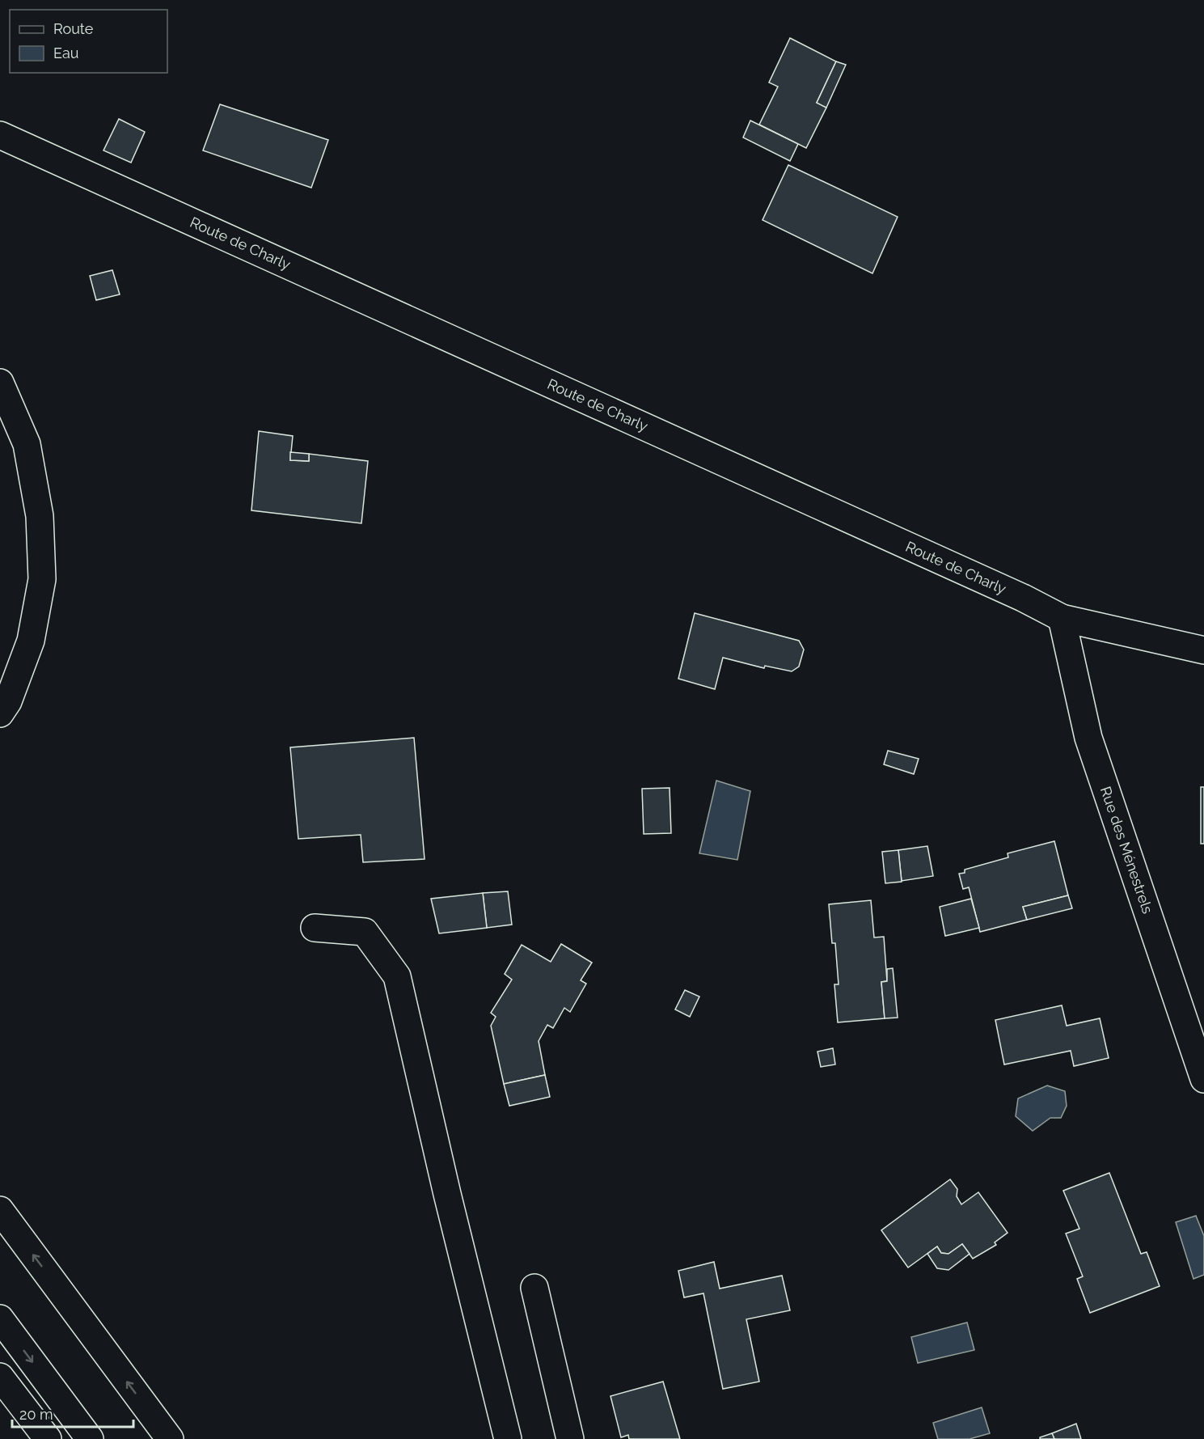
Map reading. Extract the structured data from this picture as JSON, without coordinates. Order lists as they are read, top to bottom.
{
  "streets": {
    "main road": ["Route de Charly", "Rue des Ménestrels"]
  },
  "crossings": [
    ["Route de Charly", "Rue des Ménestrels"]
  ],
  "legend": ["Route", "Eau"],
  "scale_bar": "20 m"
}
